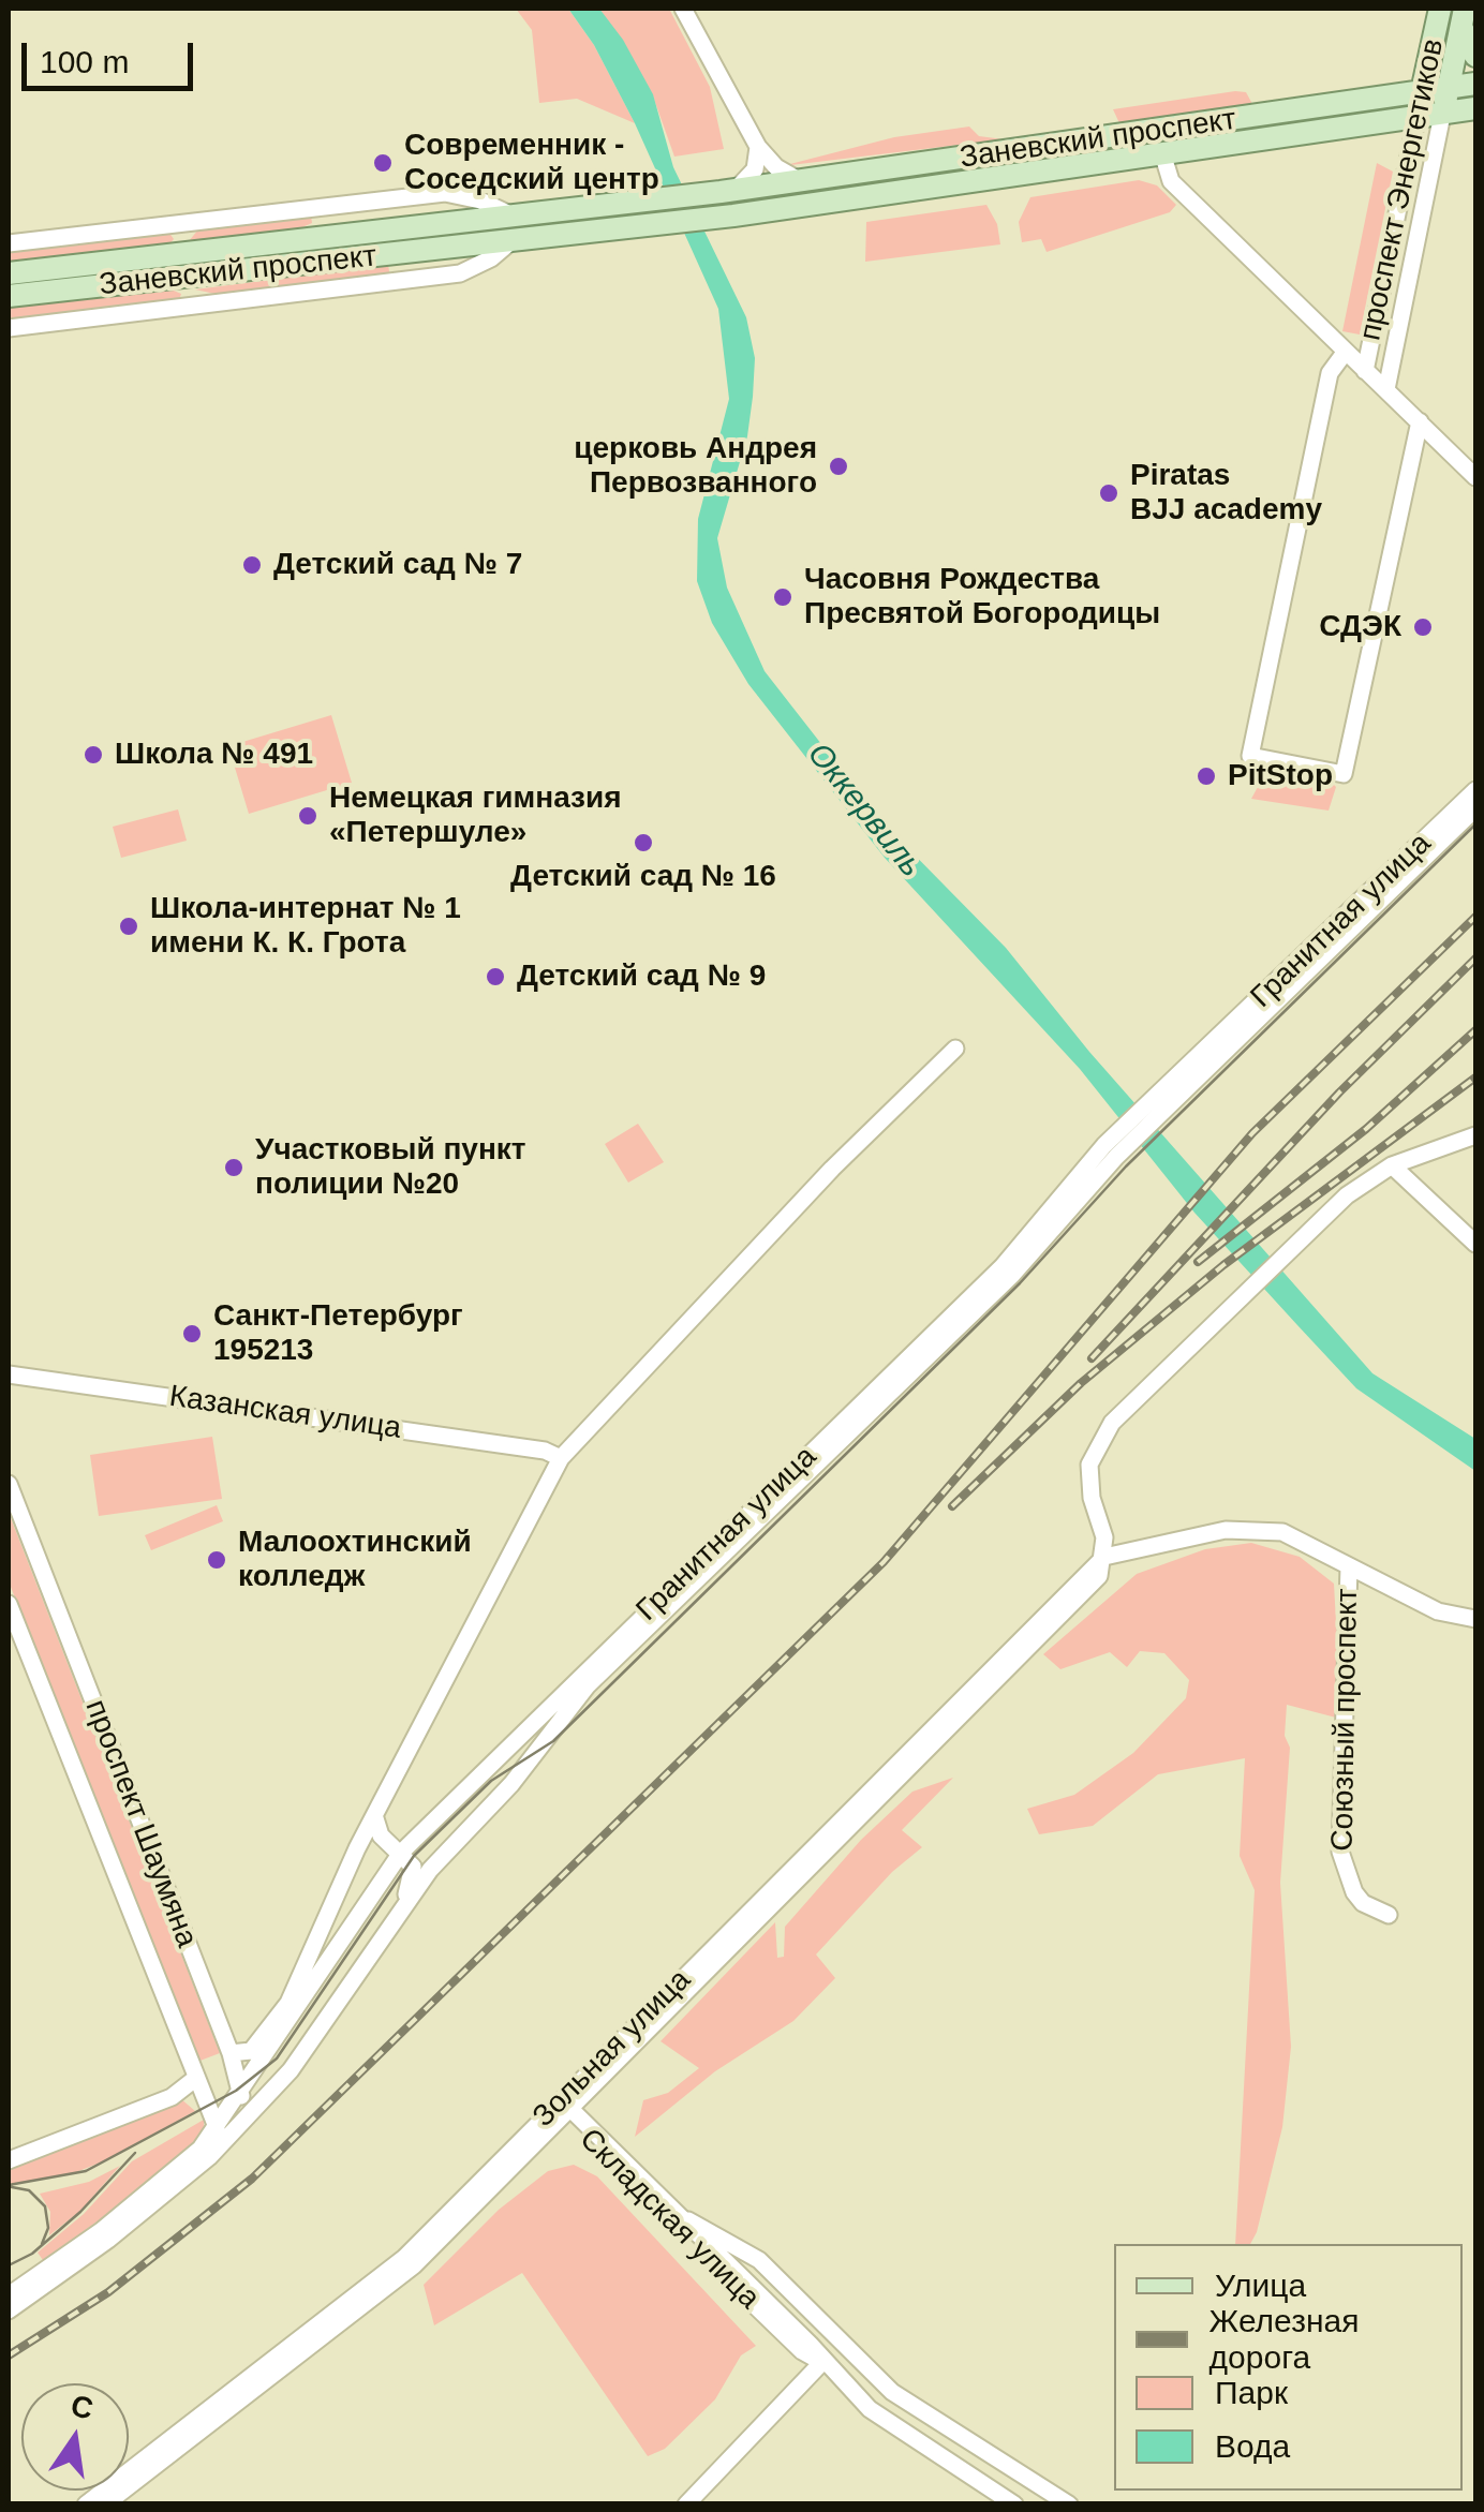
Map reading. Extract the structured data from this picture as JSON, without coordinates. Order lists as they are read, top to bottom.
{
  "streets": {
    "main road": ["Заневский проспект", "проспект Энергетиков"],
    "street": [
      "Гранитная улица",
      "Казанская улица",
      "Союзный проспект",
      "проспект Шаумяна",
      "Зольная улица",
      "Складская улица"
    ]
  },
  "crossings": [
    ["Заневский проспект", "проспект Энергетиков"],
    ["Гранитная улица", "Казанская улица"],
    ["Гранитная улица", "проспект Шаумяна"],
    ["Зольная улица", "Складская улица"]
  ],
  "water": ["Оккервиль"],
  "places": [
    "Современник - Соседский центр",
    "церковь Андрея Первозванного",
    "Piratas BJJ academy",
    "Детский сад № 7",
    "Часовня Рождества Пресвятой Богородицы",
    "СДЭК",
    "Школа № 491",
    "PitStop",
    "Немецкая гимназия «Петершуле»",
    "Детский сад № 16",
    "Школа-интернат № 1 имени К. К. Грота",
    "Детский сад № 9",
    "Участковый пункт полиции №20",
    "Санкт-Петербург 195213",
    "Малоохтинский колледж"
  ],
  "legend": [
    "Улица",
    "Железная дорога",
    "Парк",
    "Вода"
  ],
  "scale_bar": "100 m",
  "north": "top"
}
